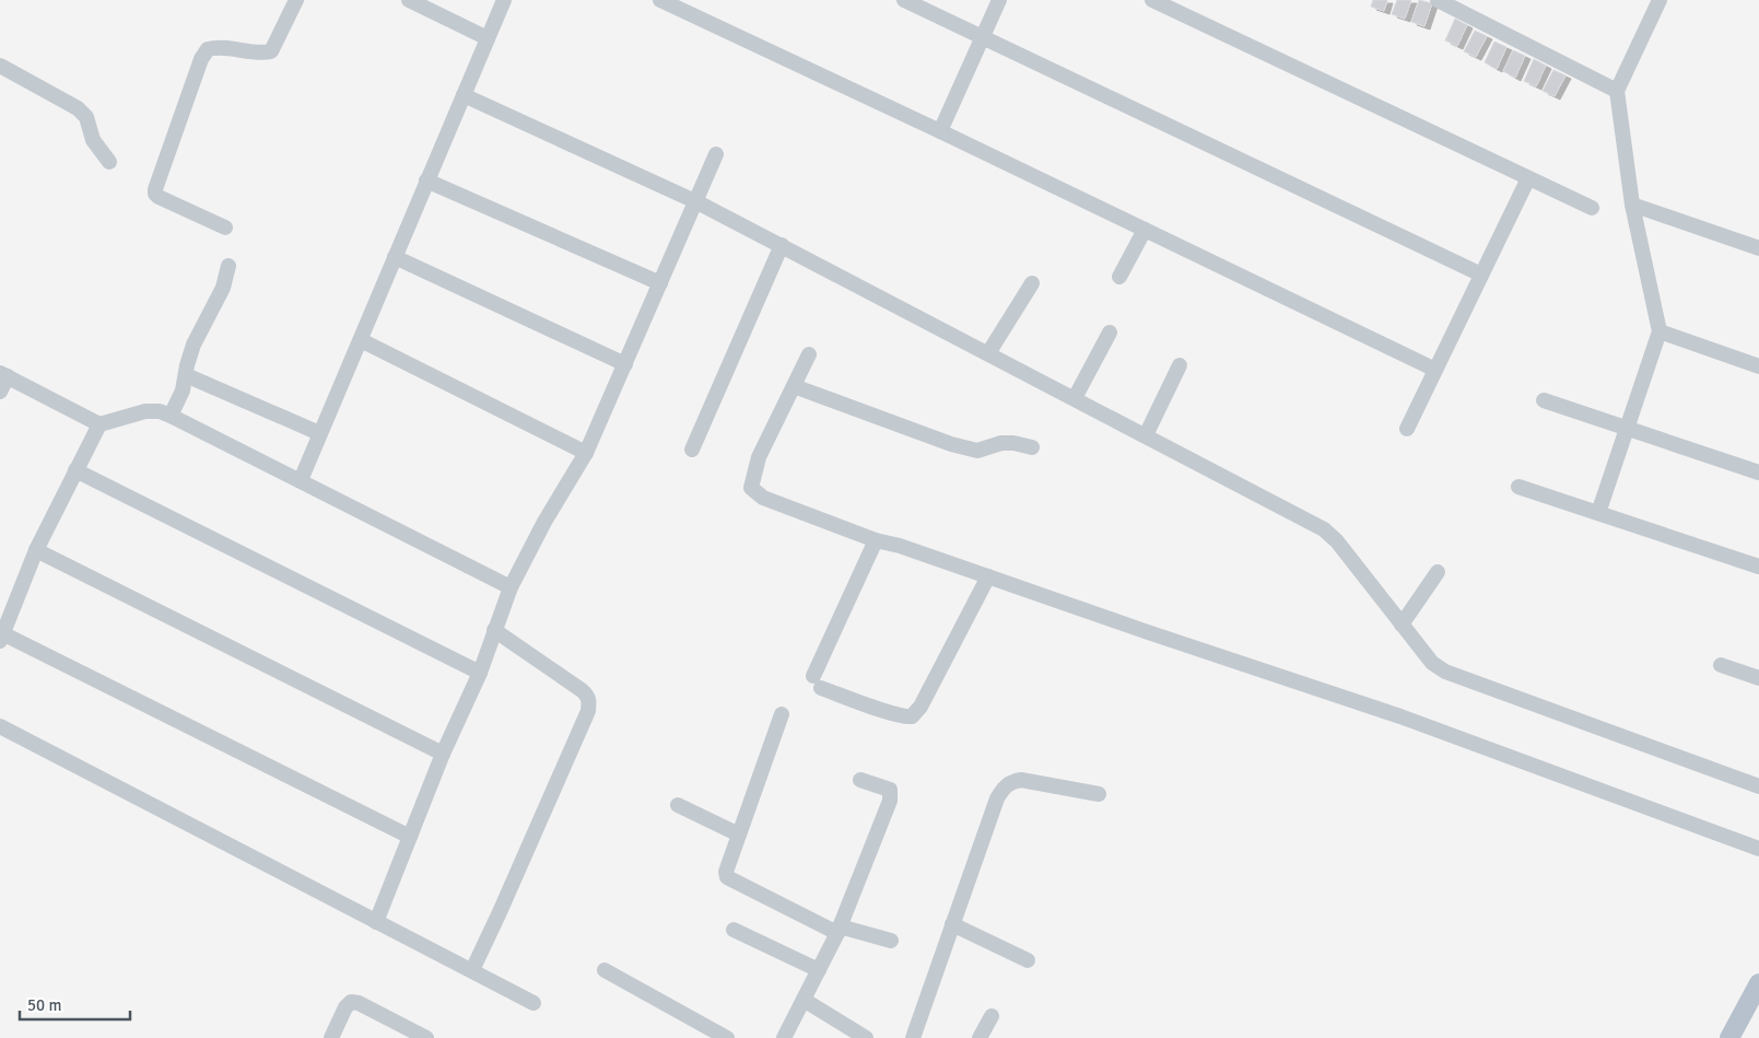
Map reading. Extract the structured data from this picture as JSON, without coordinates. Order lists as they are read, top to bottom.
{
  "scale_bar": "50 m"
}
